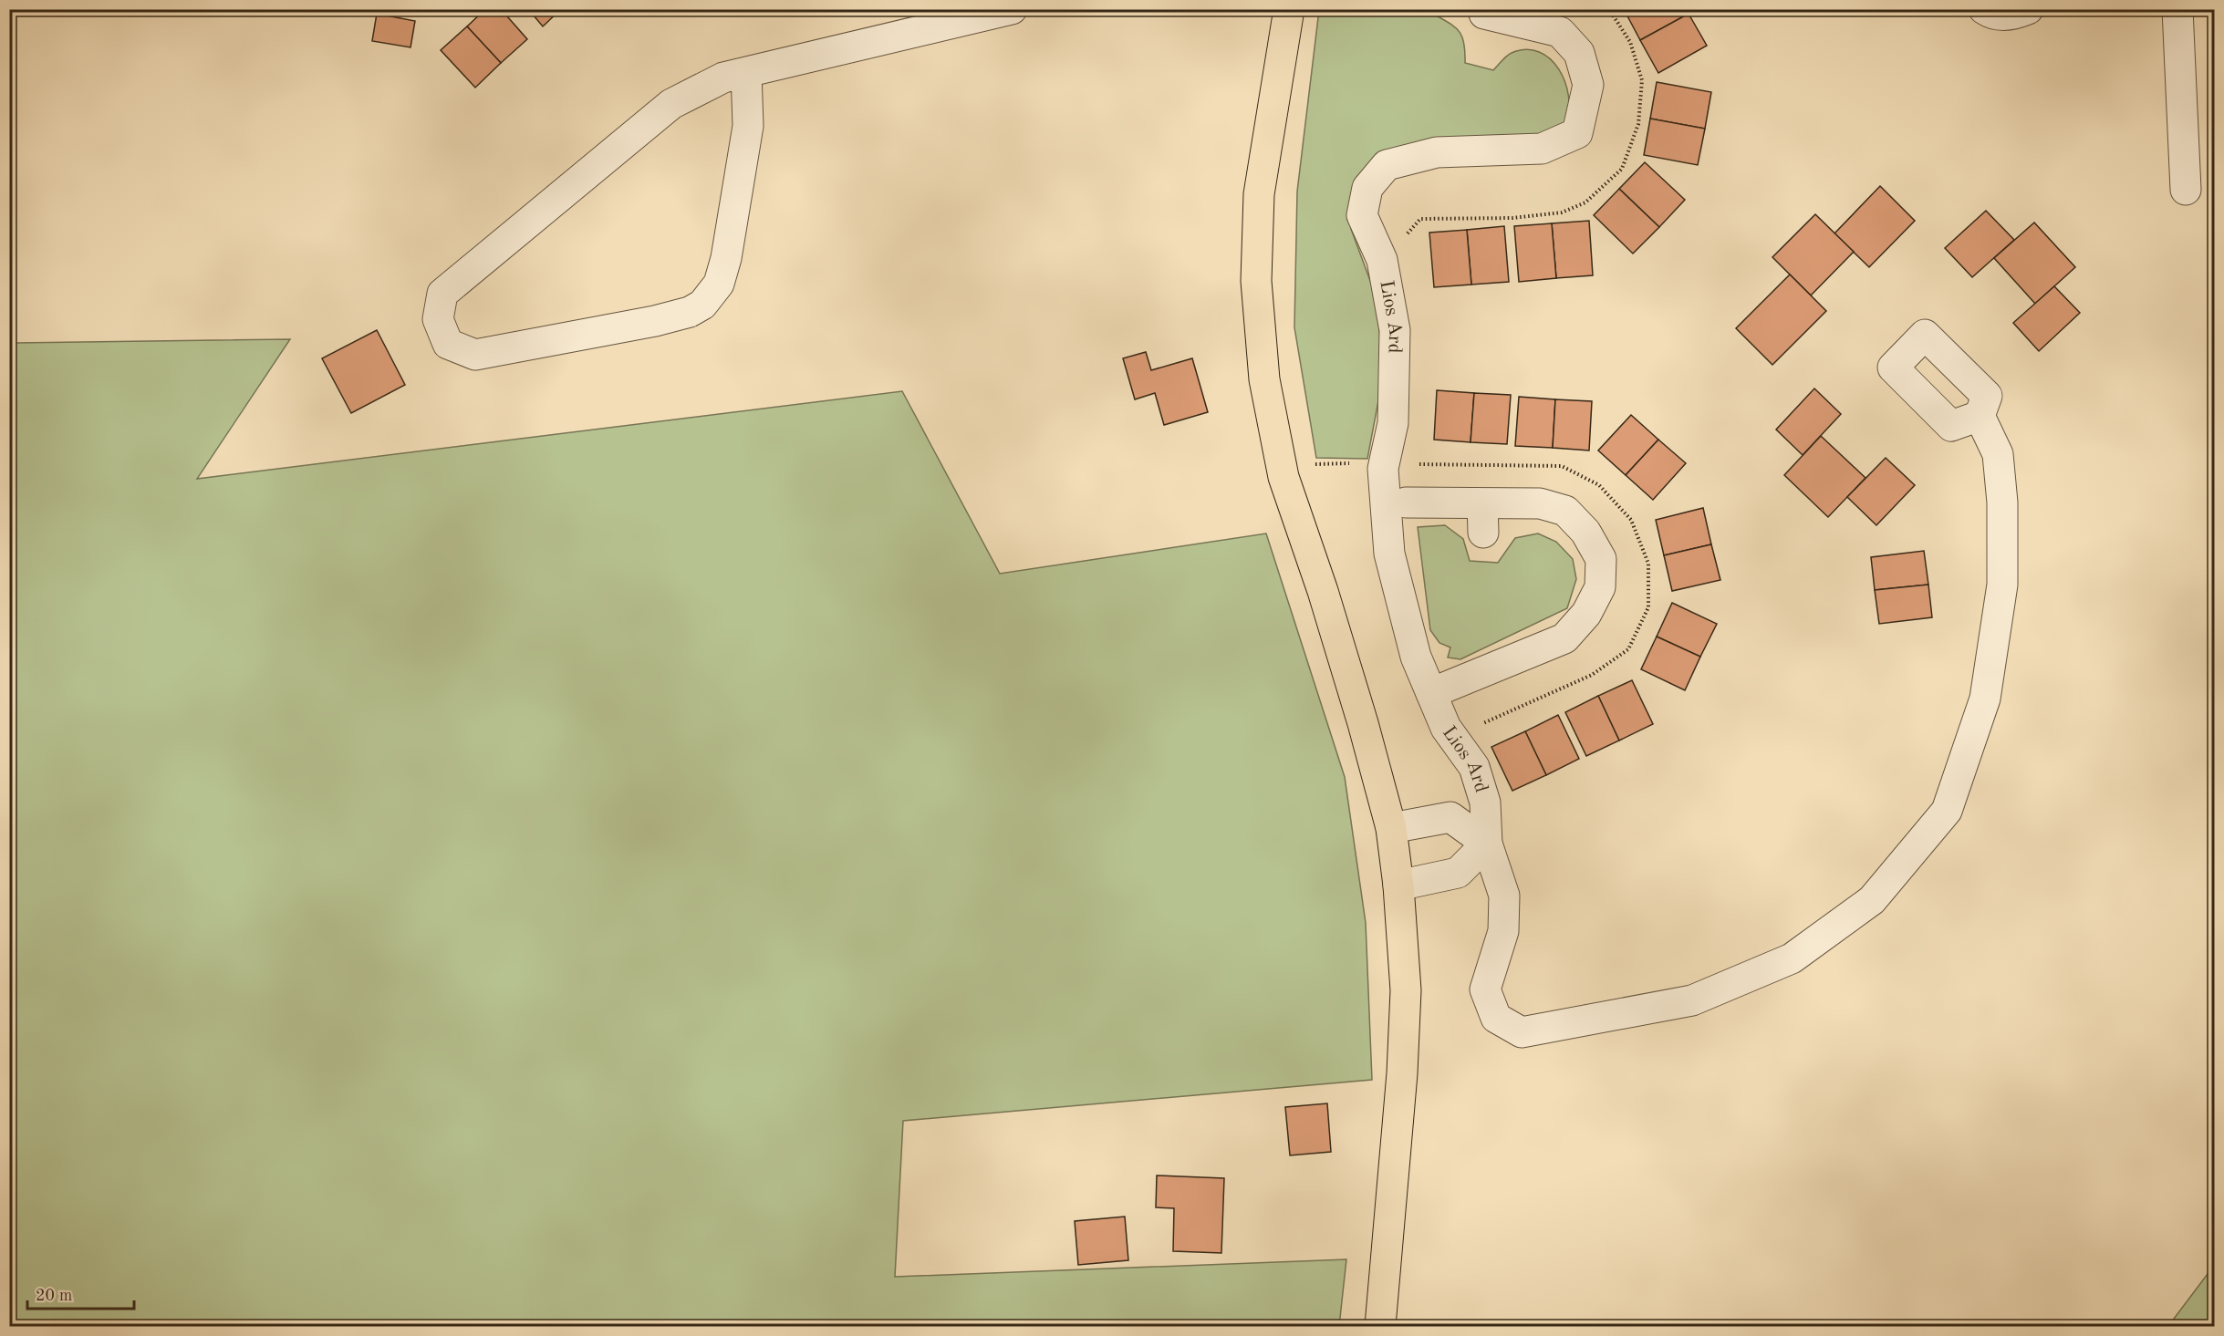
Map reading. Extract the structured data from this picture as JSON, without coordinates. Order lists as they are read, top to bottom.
{
  "streets": {
    "street": ["Lios Ard"]
  },
  "scale_bar": "20 m"
}
